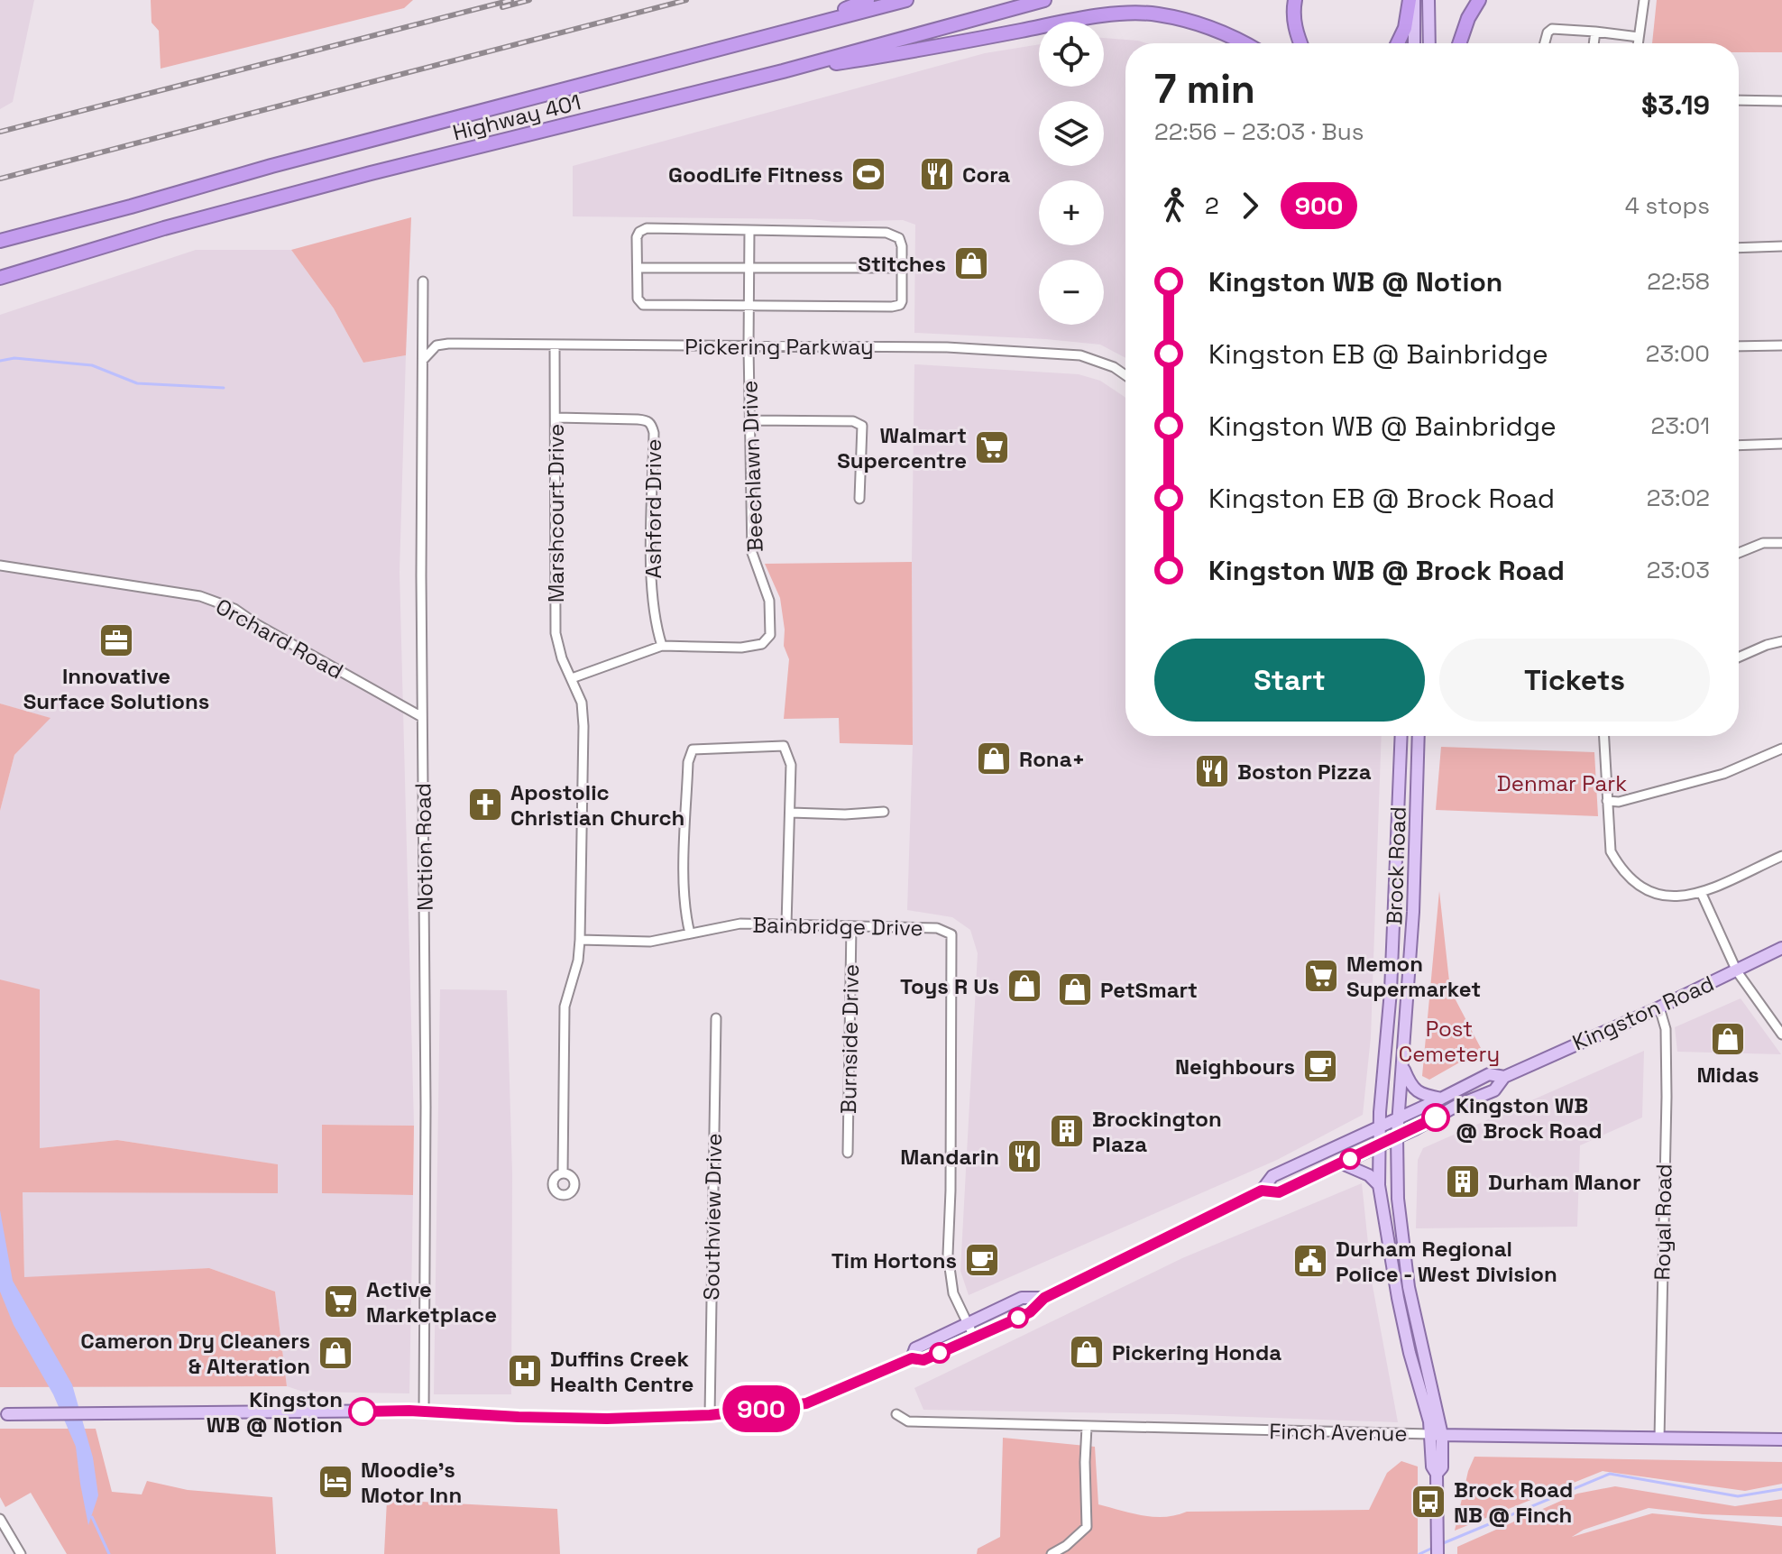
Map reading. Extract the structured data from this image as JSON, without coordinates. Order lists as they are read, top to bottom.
{
  "streets": {
    "highway": ["Highway 401"],
    "main road": ["Brock Road", "Kingston Road", "Finch Avenue"],
    "street": [
      "Pickering Parkway",
      "Beechlawn Drive",
      "Ashford Drive",
      "Marshcourt Drive",
      "Orchard Road",
      "Notion Road",
      "Bainbridge Drive",
      "Burnside Drive",
      "Southview Drive",
      "Royal Road"
    ]
  },
  "crossings": [
    ["Pickering Parkway", "Beechlawn Drive"],
    ["Pickering Parkway", "Marshcourt Drive"],
    ["Pickering Parkway", "Notion Road"],
    ["Beechlawn Drive", "Ashford Drive"],
    ["Beechlawn Drive", "Marshcourt Drive"],
    ["Ashford Drive", "Marshcourt Drive"],
    ["Orchard Road", "Notion Road"],
    ["Notion Road", "Kingston Road"],
    ["Brock Road", "Kingston Road"],
    ["Brock Road", "Finch Avenue"],
    ["Bainbridge Drive", "Kingston Road"],
    ["Bainbridge Drive", "Burnside Drive"],
    ["Kingston Road", "Southview Drive"],
    ["Kingston Road", "Royal Road"],
    ["Royal Road", "Finch Avenue"]
  ],
  "parks": ["Denmar Park", "Post Cemetery"],
  "places": {
    "sports": ["GoodLife Fitness"],
    "restaurant": ["Cora", "Boston Pizza", "Mandarin"],
    "shop": [
      "Stitches",
      "Rona+",
      "Toys R Us",
      "PetSmart",
      "Midas",
      "Pickering Honda",
      "Cameron Dry Cleaners & Alteration"
    ],
    "supermarket": ["Walmart Supercentre", "Memon Supermarket", "Active Marketplace"],
    "office": ["Innovative Surface Solutions"],
    "church": ["Apostolic Christian Church"],
    "cafe": ["Neighbours", "Tim Hortons"],
    "other": ["Kingston WB @ Brock Road", "Kingston WB @ Notion"],
    "building": ["Brockington Plaza", "Durham Manor"],
    "public building": ["Durham Regional Police - West Division"],
    "hospital": ["Duffins Creek Health Centre"],
    "hotel": ["Moodie’s Motor Inn"],
    "bus stop": ["Brock Road NB @ Finch"]
  },
  "lines": ["bus line 900"],
  "page": {
    "on_map": "900",
    "map_buttons": ["+", "−"],
    "heading": ["7 min", "22:56 – 23:03 · Bus", "$3.19"],
    "legs": ["2", "900", "4 stops"],
    "list": [
      {
        "name": "Kingston WB @ Notion",
        "value": "22:58"
      },
      {
        "name": "Kingston EB @ Bainbridge",
        "value": "23:00"
      },
      {
        "name": "Kingston WB @ Bainbridge",
        "value": "23:01"
      },
      {
        "name": "Kingston EB @ Brock Road",
        "value": "23:02"
      },
      {
        "name": "Kingston WB @ Brock Road",
        "value": "23:03"
      }
    ],
    "buttons": ["Start", "Tickets"]
  }
}
